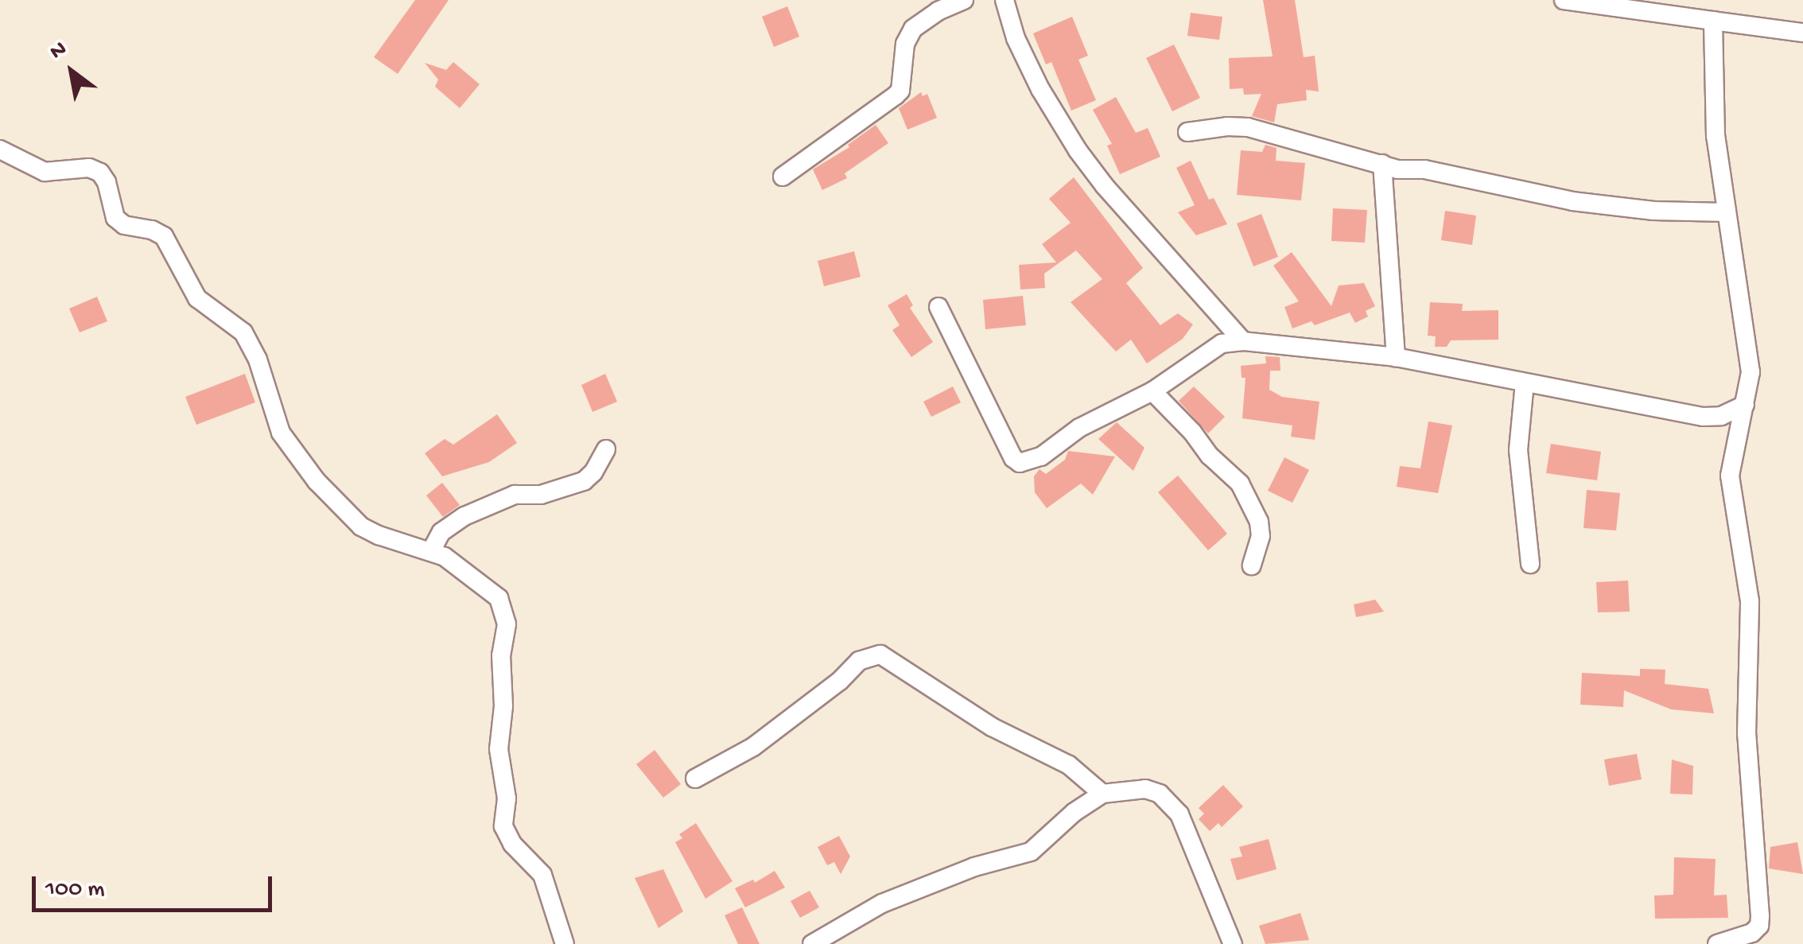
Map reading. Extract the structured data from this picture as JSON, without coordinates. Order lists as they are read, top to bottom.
{
  "scale_bar": "100 m",
  "north": "top left"
}
